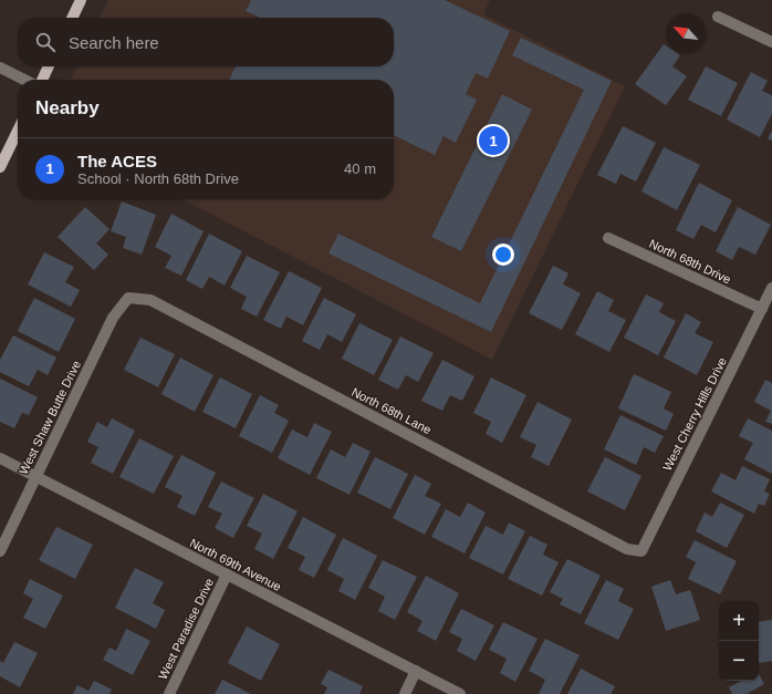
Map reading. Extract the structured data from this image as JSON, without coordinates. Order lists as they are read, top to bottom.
{
  "streets": {
    "street": [
      "North 68th Drive",
      "North 68th Lane",
      "West Cherry Hills Drive",
      "West Shaw Butte Drive",
      "North 69th Avenue",
      "West Paradise Drive"
    ]
  },
  "crossings": [
    ["North 68th Drive", "West Cherry Hills Drive"],
    ["North 68th Lane", "West Cherry Hills Drive"],
    ["North 68th Lane", "West Shaw Butte Drive"],
    ["West Shaw Butte Drive", "North 69th Avenue"],
    ["North 69th Avenue", "West Paradise Drive"]
  ],
  "north": "top left",
  "page": {
    "search": "Search here",
    "heading": "Nearby",
    "pins": "1",
    "list": [
      {
        "mark": "1",
        "name": "The ACES",
        "note": "School · North 68th Drive",
        "value": "40 m"
      }
    ],
    "map_buttons": ["+", "−"]
  }
}
